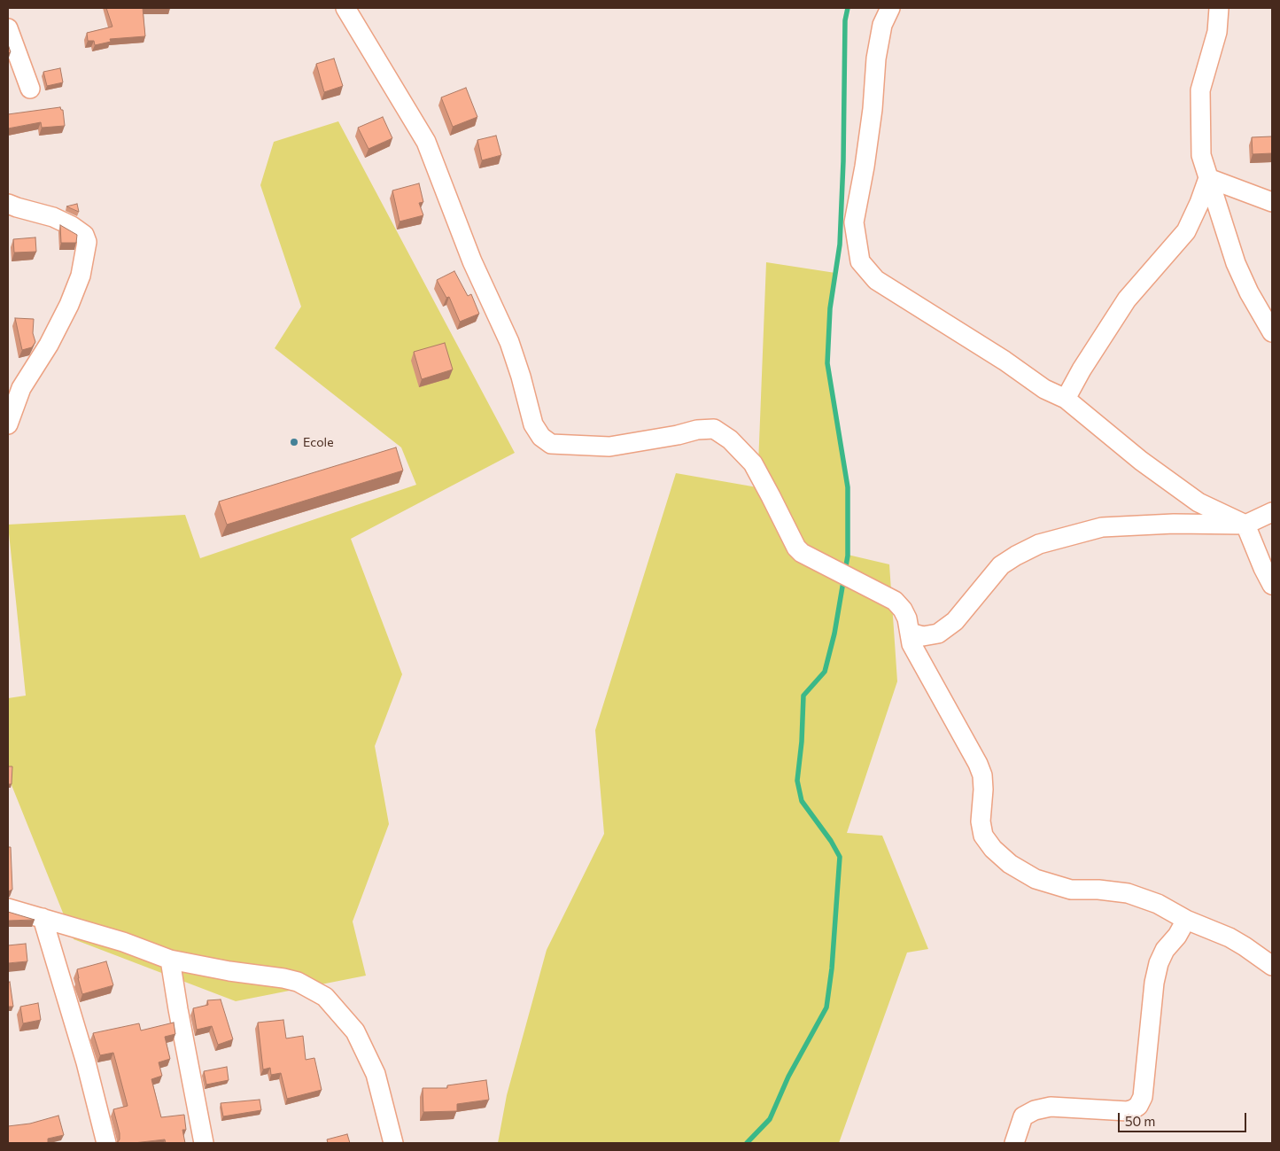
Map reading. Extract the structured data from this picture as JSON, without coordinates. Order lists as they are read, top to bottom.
{
  "places": ["Ecole"],
  "scale_bar": "50 m"
}
